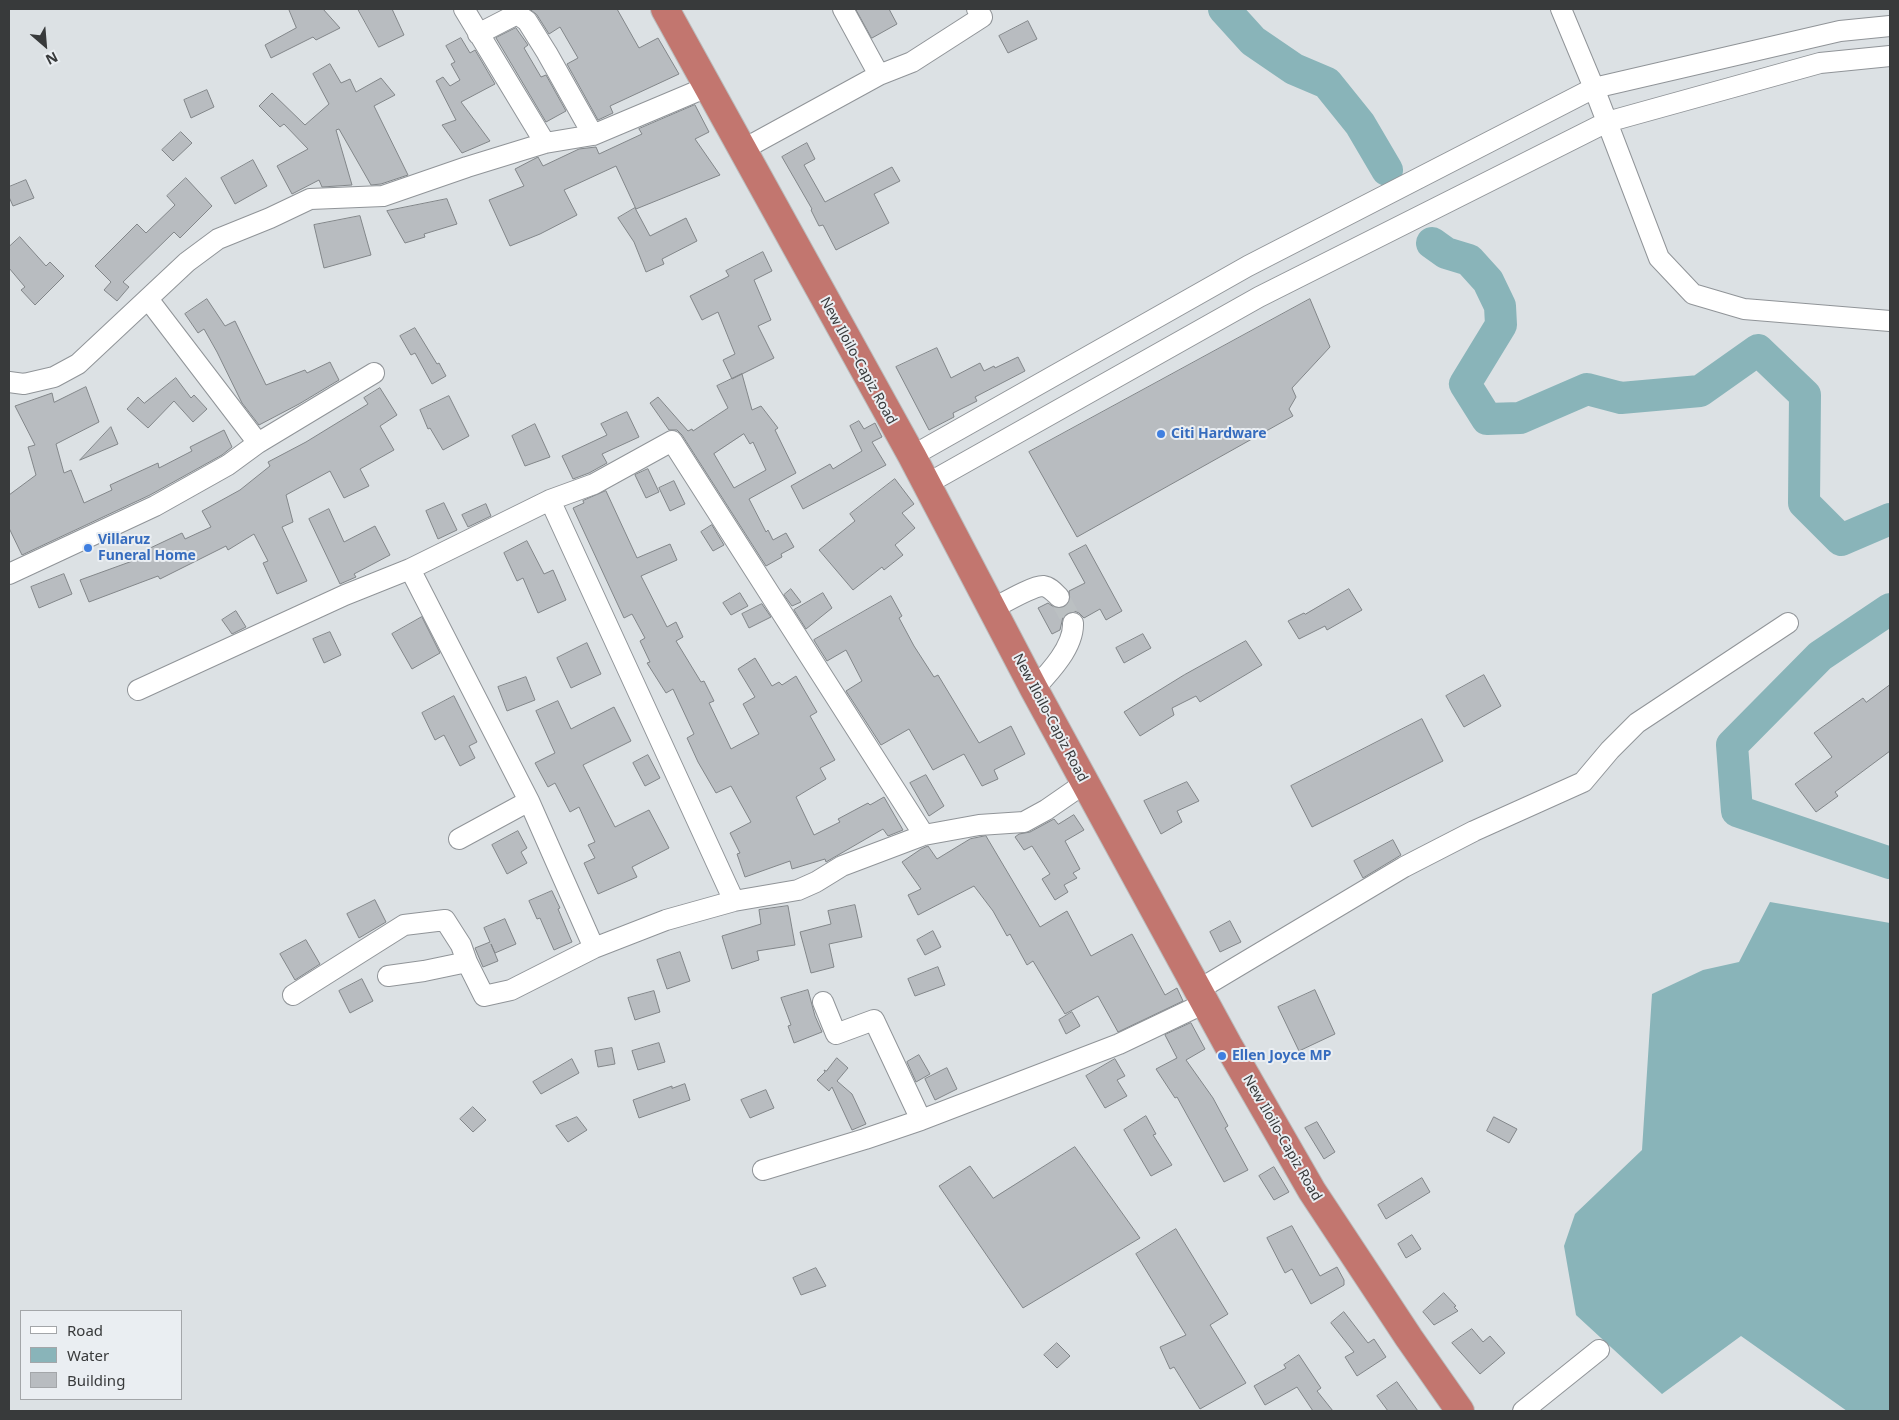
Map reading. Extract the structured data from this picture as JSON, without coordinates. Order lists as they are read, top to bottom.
{
  "streets": {
    "highway": ["New Iloilo-Capiz Road"]
  },
  "places": ["Citi Hardware", "Villaruz Funeral Home", "Ellen Joyce MP"],
  "legend": ["Road", "Water", "Building"],
  "north": "bottom right"
}
